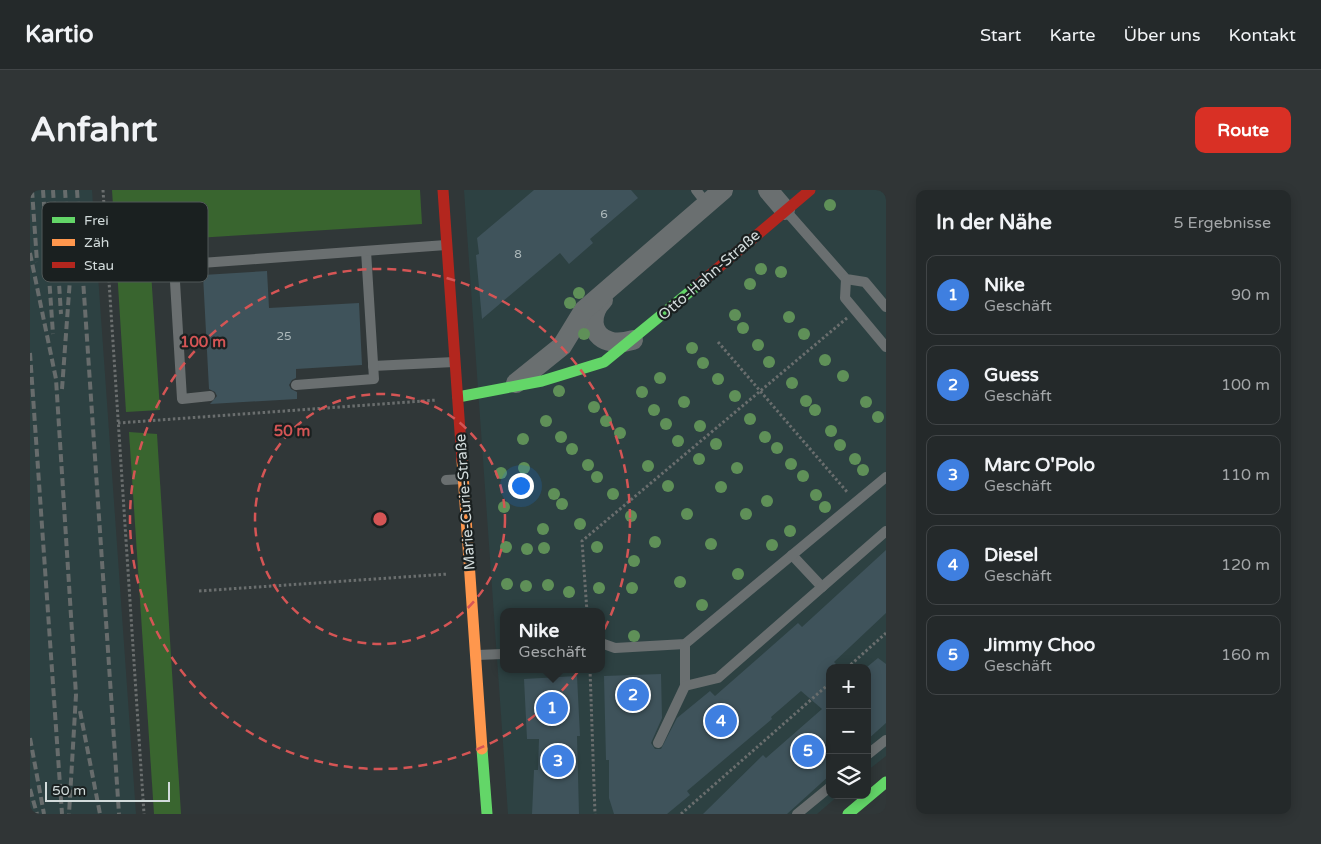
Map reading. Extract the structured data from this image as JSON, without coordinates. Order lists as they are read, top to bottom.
{
  "streets": {
    "street": ["Otto-Hahn-Straße", "Marie-Curie-Straße"]
  },
  "crossings": [
    ["Otto-Hahn-Straße", "Marie-Curie-Straße"]
  ],
  "house_numbers": ["6", "8", "25"],
  "legend": ["Frei", "Zäh", "Stau"],
  "scale_bar": "50 m",
  "page": {
    "header": "Kartio",
    "nav": [
      "Start",
      "Karte",
      "Über uns",
      "Kontakt"
    ],
    "buttons": "Route",
    "title": "Anfahrt",
    "heading": ["In der Nähe", "5 Ergebnisse"],
    "list": [
      {
        "mark": "1",
        "name": "Nike",
        "note": "Geschäft",
        "value": "90 m"
      },
      {
        "mark": "2",
        "name": "Guess",
        "note": "Geschäft",
        "value": "100 m"
      },
      {
        "mark": "3",
        "name": "Marc O'Polo",
        "note": "Geschäft",
        "value": "110 m"
      },
      {
        "mark": "4",
        "name": "Diesel",
        "note": "Geschäft",
        "value": "120 m"
      },
      {
        "mark": "5",
        "name": "Jimmy Choo",
        "note": "Geschäft",
        "value": "160 m"
      }
    ],
    "popup": ["Nike", "Geschäft"],
    "map_buttons": ["+", "−"],
    "pins": [
      "2",
      "1",
      "4",
      "5",
      "3"
    ],
    "scale": "50 m"
  },
  "rings": ["100 m", "50 m"]
}
